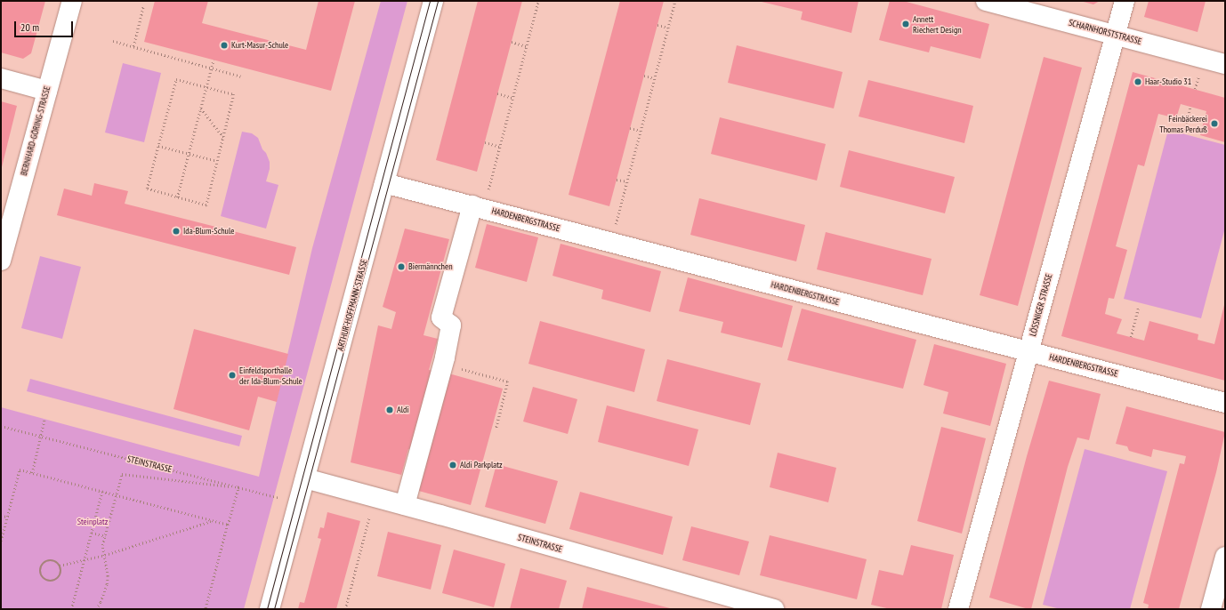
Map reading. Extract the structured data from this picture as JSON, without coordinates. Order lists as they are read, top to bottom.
{
  "streets": {
    "street": [
      "SCHARNHORSTSTRASSE",
      "BERNHARD-GÖRING-STRASSE",
      "HARDENBERGSTRASSE",
      "ARTHUR-HOFFMANN-STRASSE",
      "LÖSSNIGER STRASSE",
      "STEINSTRASSE"
    ]
  },
  "crossings": [
    ["SCHARNHORSTSTRASSE", "LÖSSNIGER STRASSE"],
    ["HARDENBERGSTRASSE", "ARTHUR-HOFFMANN-STRASSE"],
    ["HARDENBERGSTRASSE", "LÖSSNIGER STRASSE"],
    ["ARTHUR-HOFFMANN-STRASSE", "STEINSTRASSE"]
  ],
  "parks": ["Steinplatz"],
  "places": [
    "Annett Riechert Design",
    "Kurt-Masur-Schule",
    "Haar-Studio 31",
    "Feinbäckerei Thomas Perduß",
    "Ida-Blum-Schule",
    "Biermännchen",
    "Einfeldsporthalle der Ida-Blum-Schule",
    "Aldi",
    "Aldi Parkplatz"
  ],
  "scale_bar": "20 m"
}
